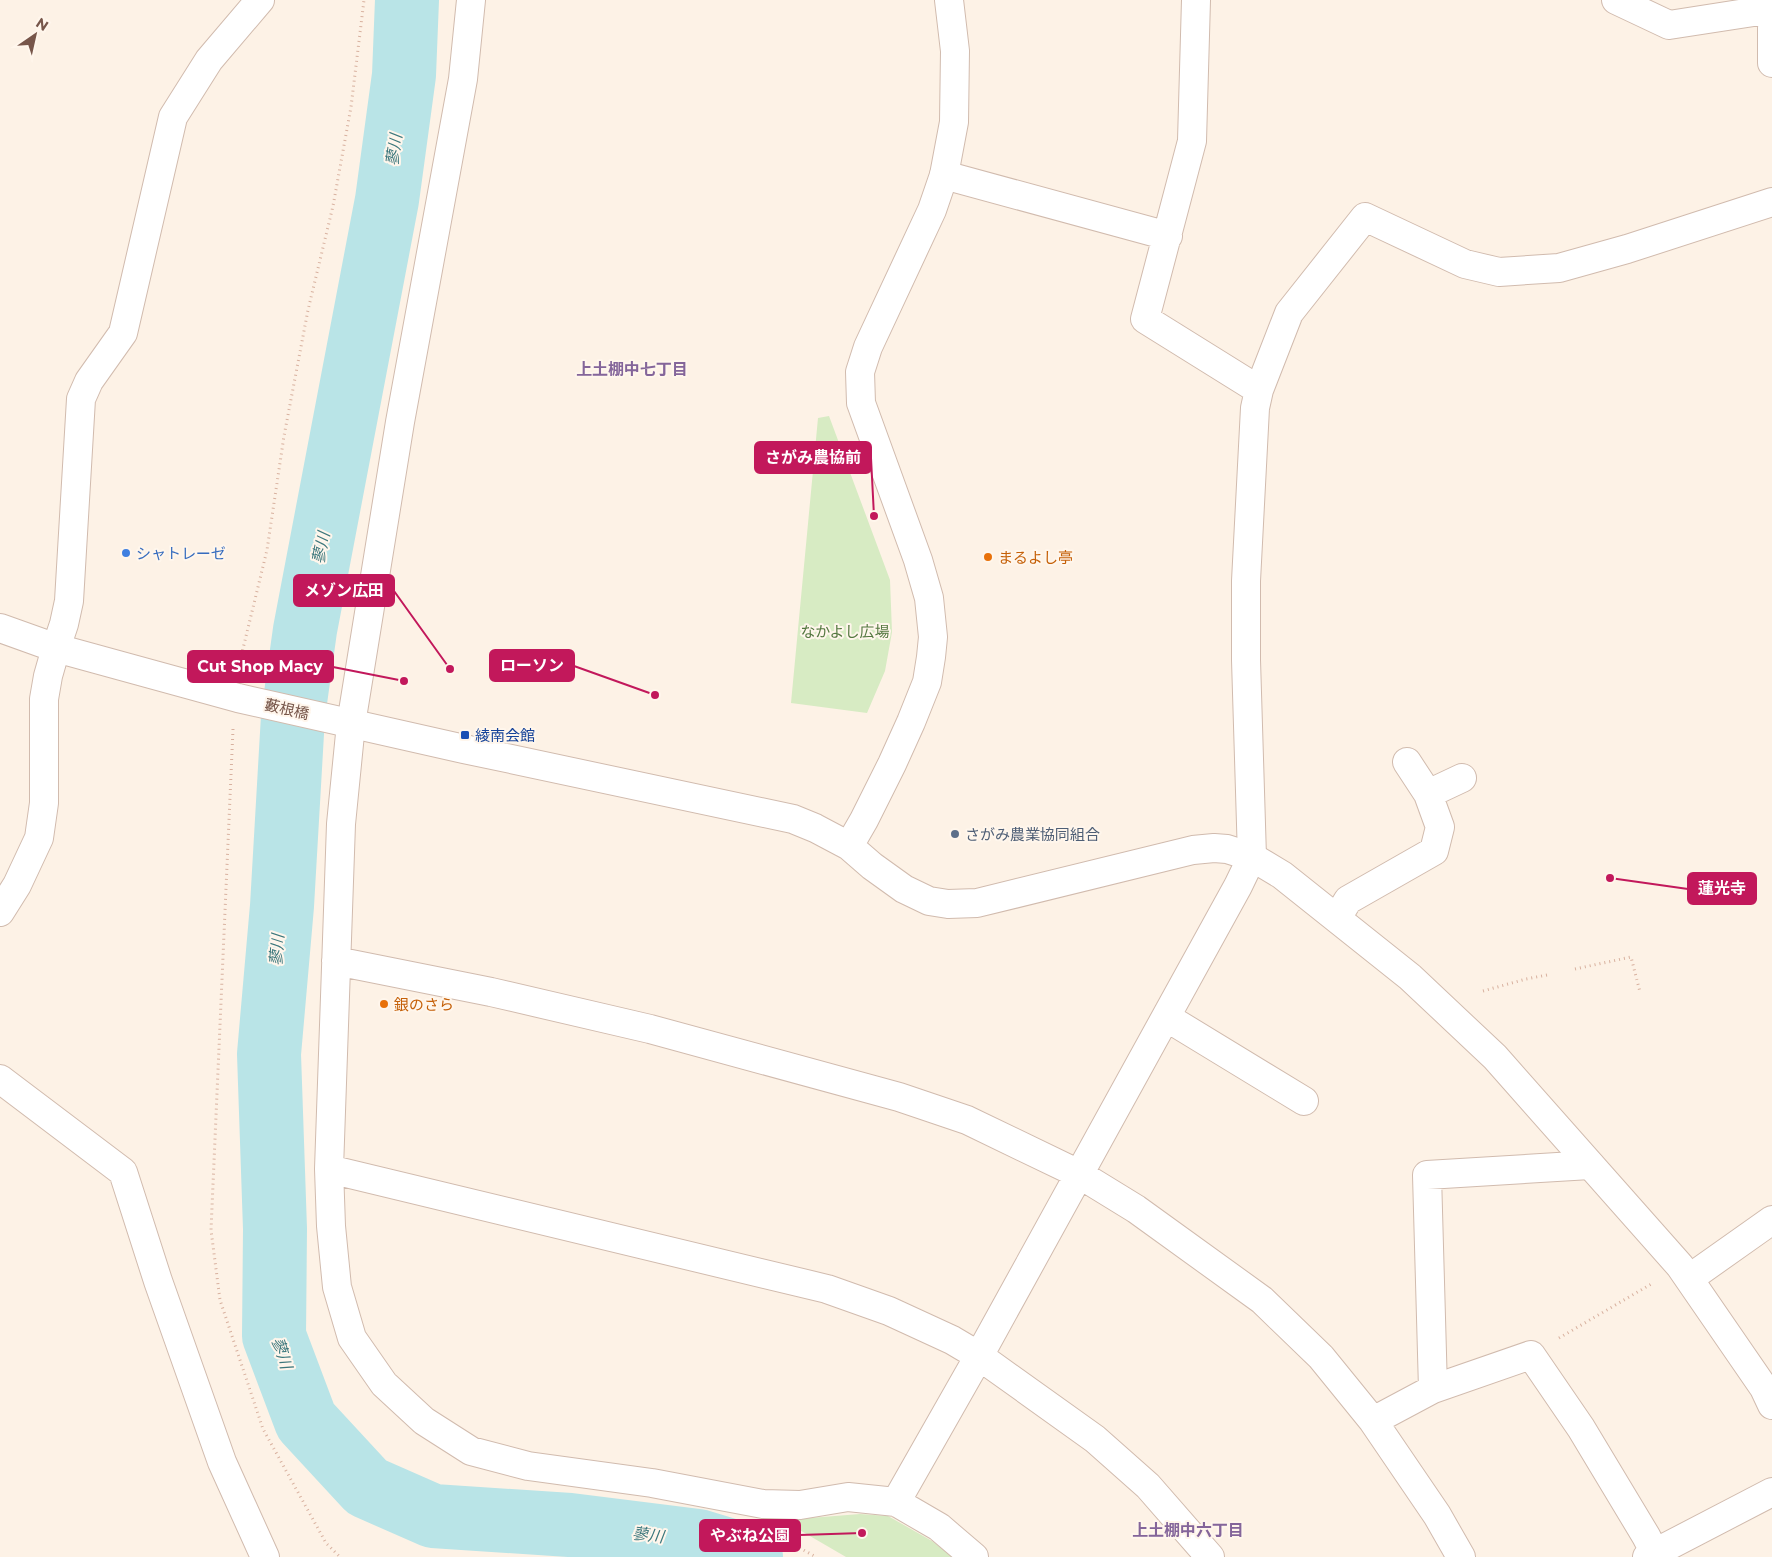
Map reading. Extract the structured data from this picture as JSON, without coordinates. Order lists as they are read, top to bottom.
{
  "streets": {
    "street": ["藪根橋"]
  },
  "districts": ["上土棚中七丁目", "上土棚中六丁目"],
  "water": ["蓼川"],
  "parks": ["なかよし広場"],
  "places": {
    "other": [
      "さがみ農協前",
      "シャトレーゼ",
      "まるよし亭",
      "メゾン広田",
      "Cut Shop Macy",
      "ローソン",
      "さがみ農業協同組合",
      "蓮光寺",
      "銀のさら",
      "やぶね公園"
    ],
    "transit": ["綾南会館"]
  },
  "north": "top right"
}
